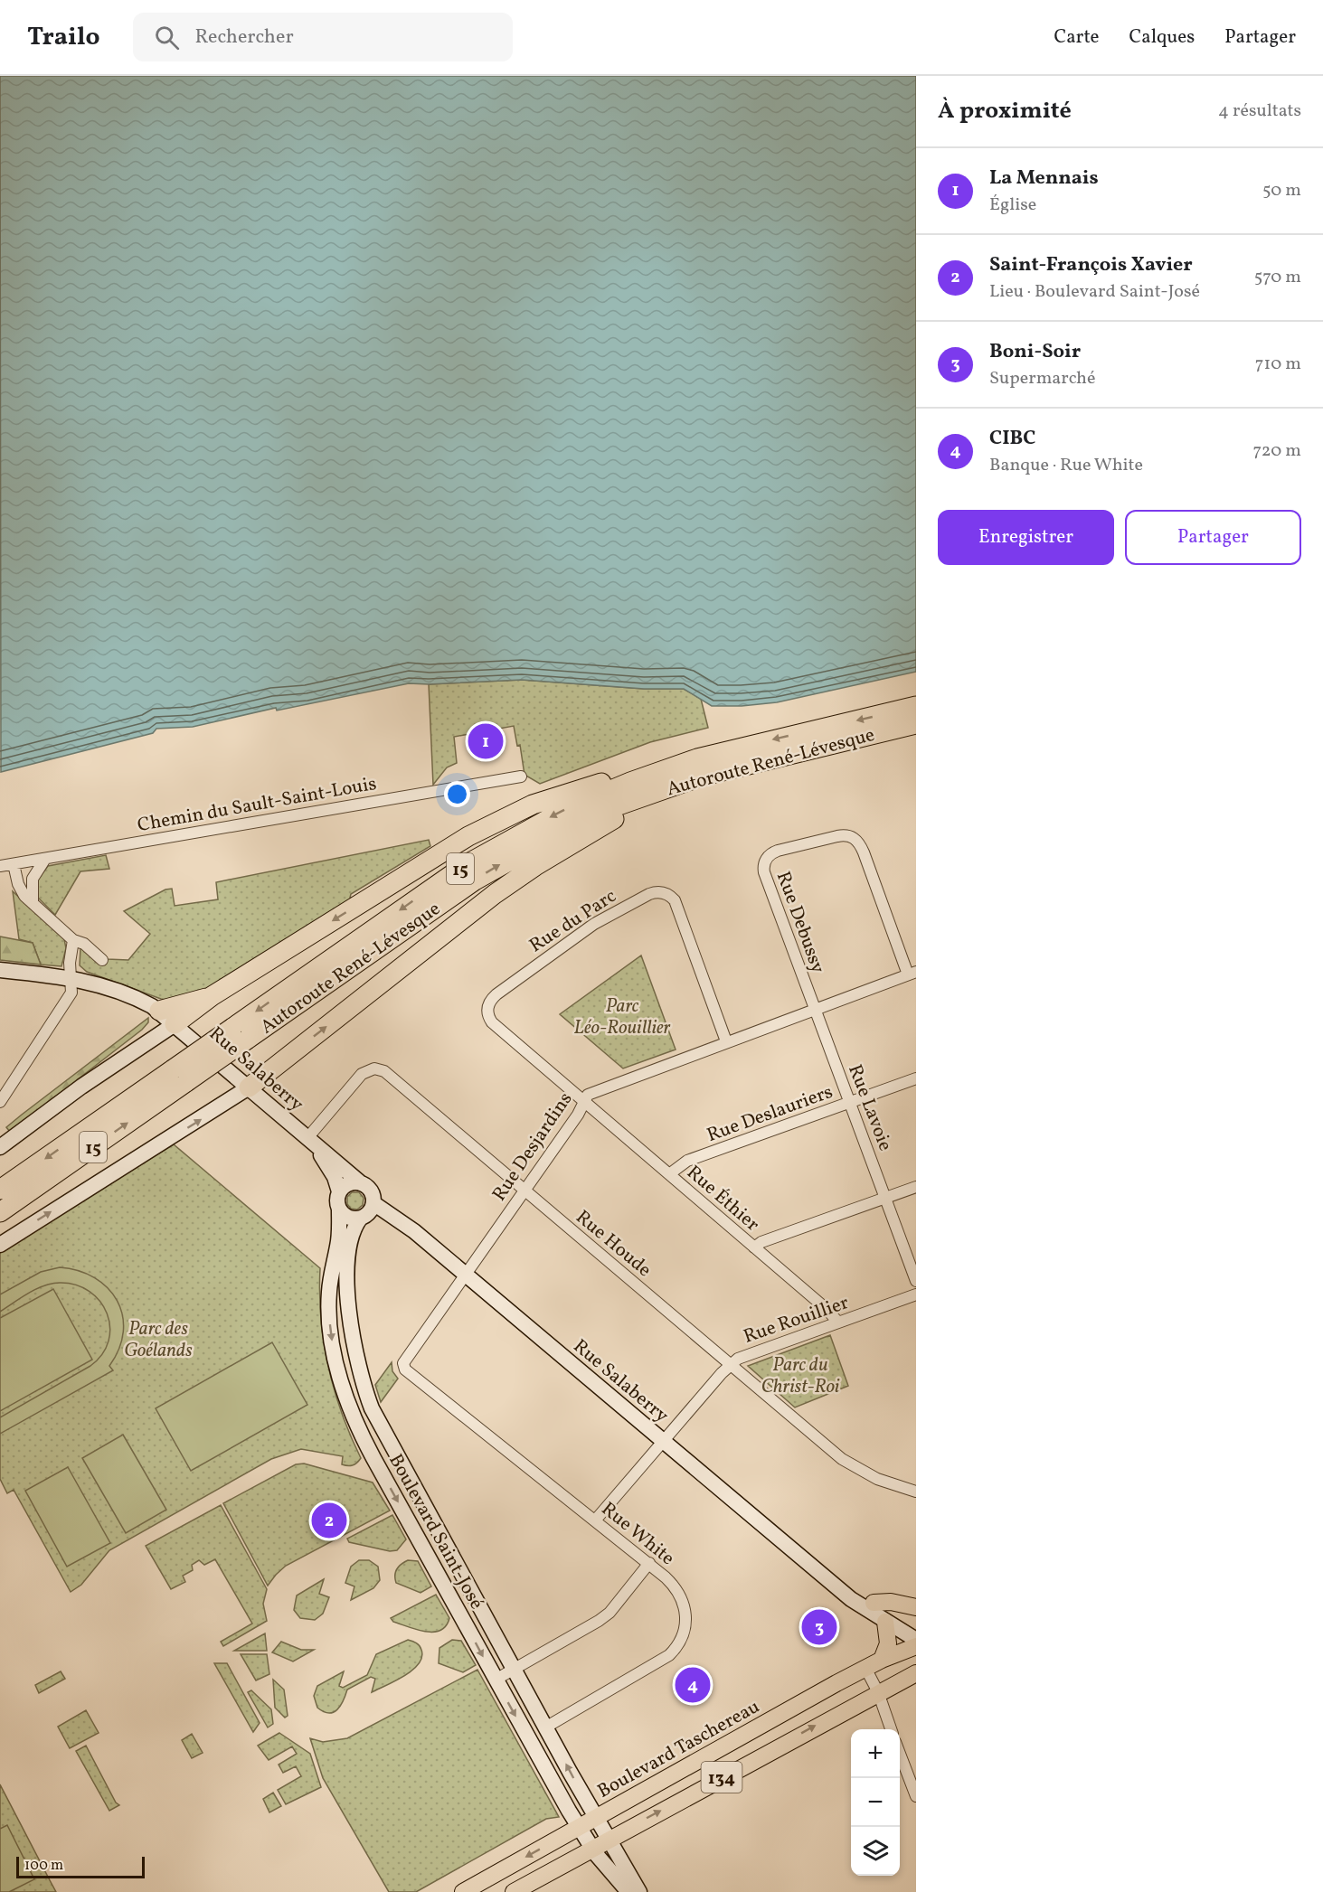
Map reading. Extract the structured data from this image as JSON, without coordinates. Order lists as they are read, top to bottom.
{
  "streets": {
    "highway": ["Autoroute René-Lévesque", "15"],
    "main road": ["Boulevard Taschereau", "134"],
    "street": [
      "Chemin du Sault-Saint-Louis",
      "Rue du Parc",
      "Rue Debussy",
      "Rue Salaberry",
      "Rue Lavoie",
      "Rue Deslauriers",
      "Rue Desjardins",
      "Rue Éthier",
      "Rue Houde",
      "Rue Rouillier",
      "Boulevard Saint-José",
      "Rue White"
    ]
  },
  "crossings": [
    ["Rue du Parc", "Rue Desjardins"],
    ["Rue du Parc", "Rue Éthier"],
    ["Rue Debussy", "Rue Lavoie"],
    ["Rue Debussy", "Rue Desjardins"],
    ["Rue Salaberry", "Rue Desjardins"],
    ["Rue Salaberry", "Rue Houde"],
    ["Rue Salaberry", "Rue Rouillier"],
    ["Rue Salaberry", "Boulevard Saint-José"],
    ["Rue Lavoie", "Rue Deslauriers"],
    ["Rue Lavoie", "Rue Desjardins"],
    ["Rue Deslauriers", "Rue Éthier"],
    ["Rue Desjardins", "Rue Éthier"],
    ["Rue Desjardins", "Rue Houde"],
    ["Rue Desjardins", "Rue White"],
    ["Rue Éthier", "Rue Rouillier"],
    ["Rue Houde", "Rue Rouillier"],
    ["Rue Rouillier", "Rue White"],
    ["Boulevard Saint-José", "Rue White"],
    ["Boulevard Saint-José", "Boulevard Taschereau"],
    ["Boulevard Saint-José", "134"]
  ],
  "parks": ["Parc Léo-Rouillier", "Parc des Goélands", "Parc du Christ-Roi"],
  "scale_bar": "100 m",
  "page": {
    "header": "Trailo",
    "search": "Rechercher",
    "nav": ["Carte", "Calques", "Partager"],
    "heading": ["À proximité", "4 résultats"],
    "list": [
      {
        "mark": "1",
        "name": "La Mennais",
        "note": "Église",
        "value": "50 m"
      },
      {
        "mark": "2",
        "name": "Saint-François Xavier",
        "note": "Lieu · Boulevard Saint-José",
        "value": "570 m"
      },
      {
        "mark": "3",
        "name": "Boni-Soir",
        "note": "Supermarché",
        "value": "710 m"
      },
      {
        "mark": "4",
        "name": "CIBC",
        "note": "Banque · Rue White",
        "value": "720 m"
      }
    ],
    "buttons": ["Enregistrer", "Partager"],
    "pins": [
      "1",
      "2",
      "3",
      "4"
    ],
    "map_buttons": ["+", "−"],
    "scale": "100 m"
  }
}
